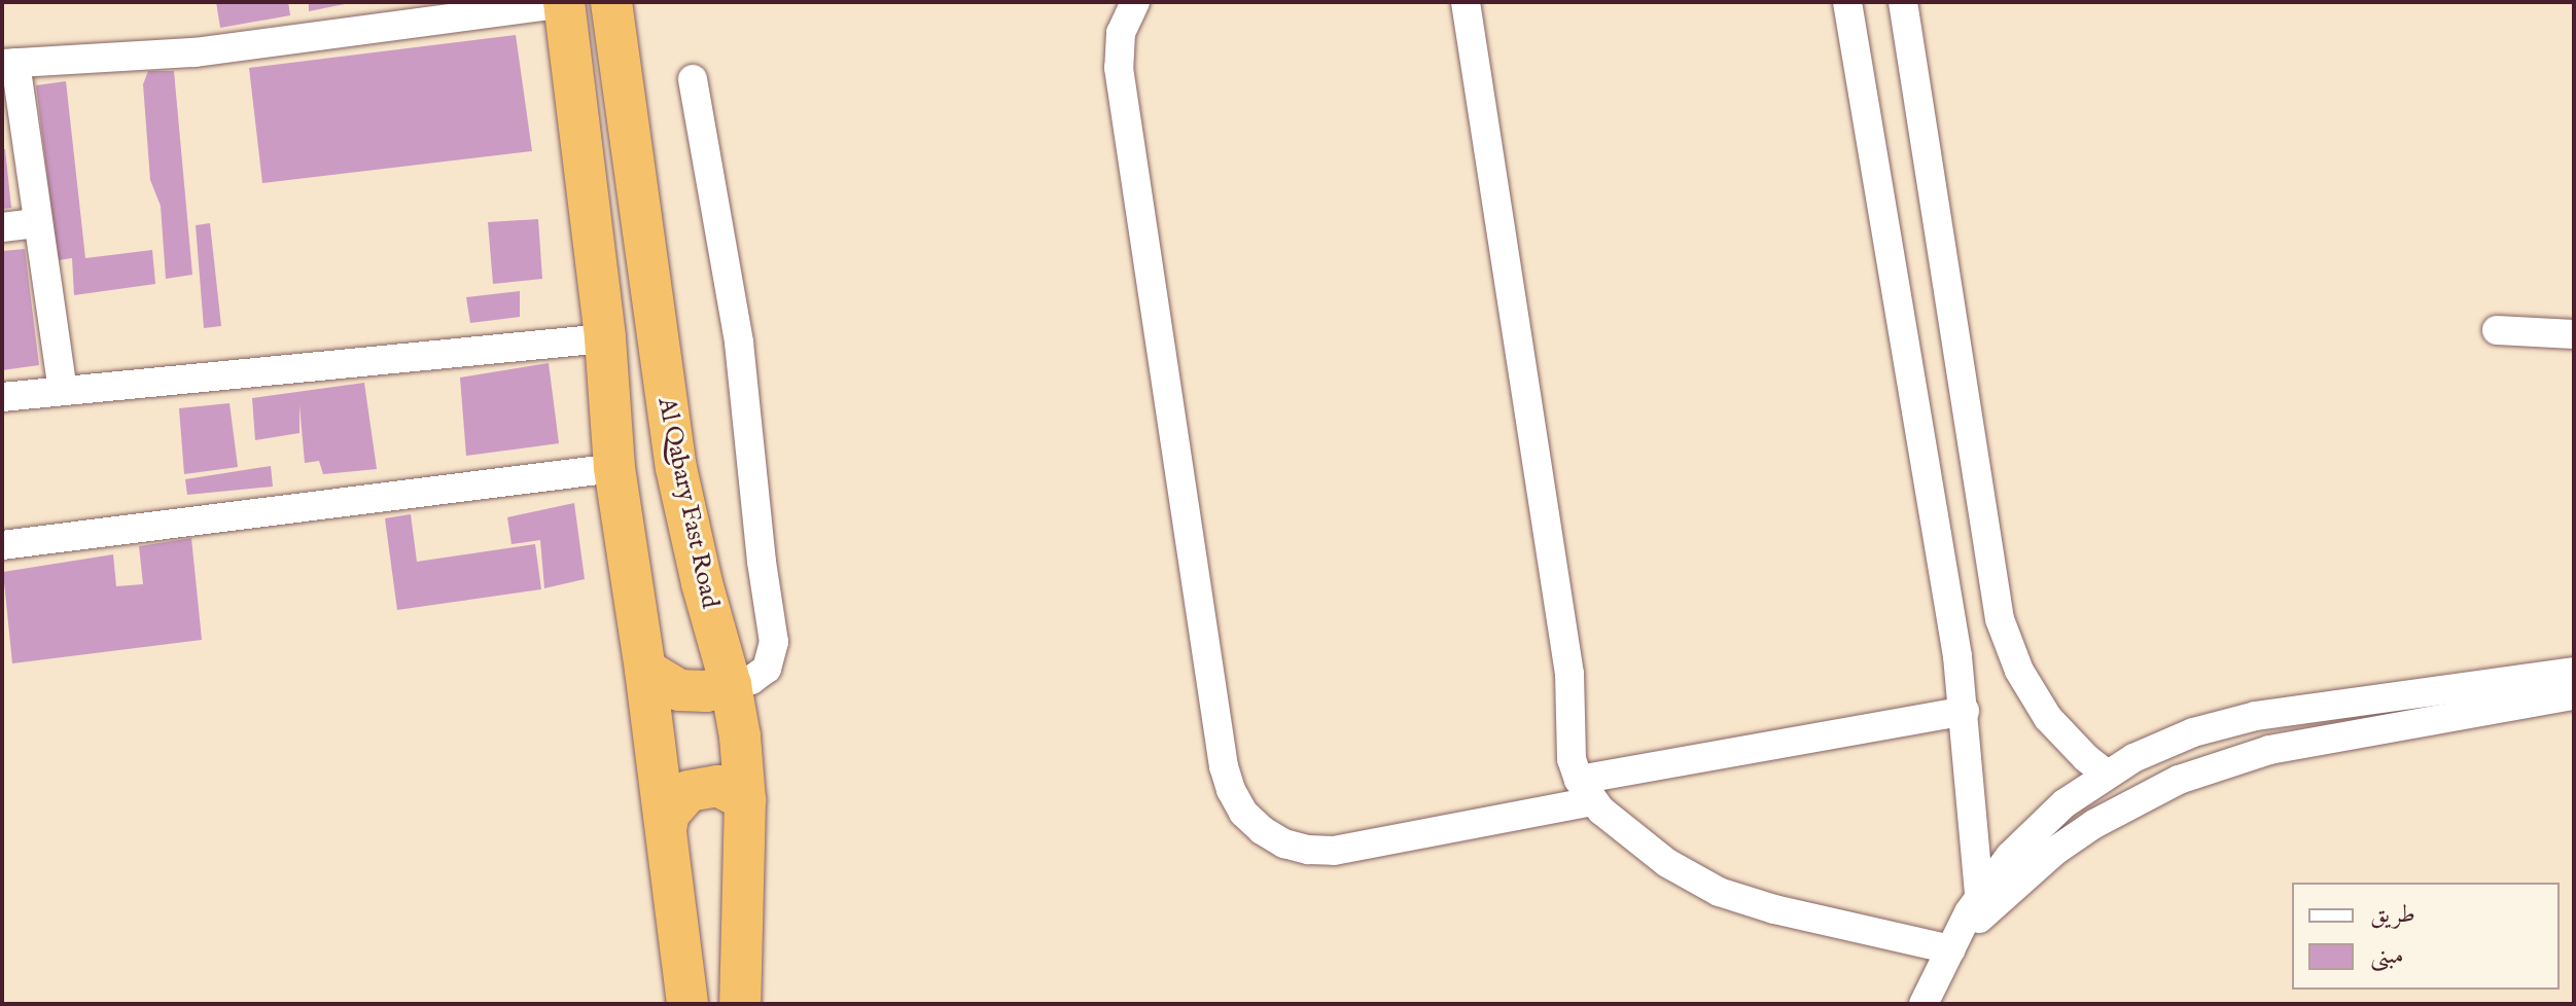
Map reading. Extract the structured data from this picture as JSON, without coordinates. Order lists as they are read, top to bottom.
{
  "streets": {
    "highway": ["Al Qabary Fast Road"]
  },
  "legend": ["طريق", "مبنى"]
}
